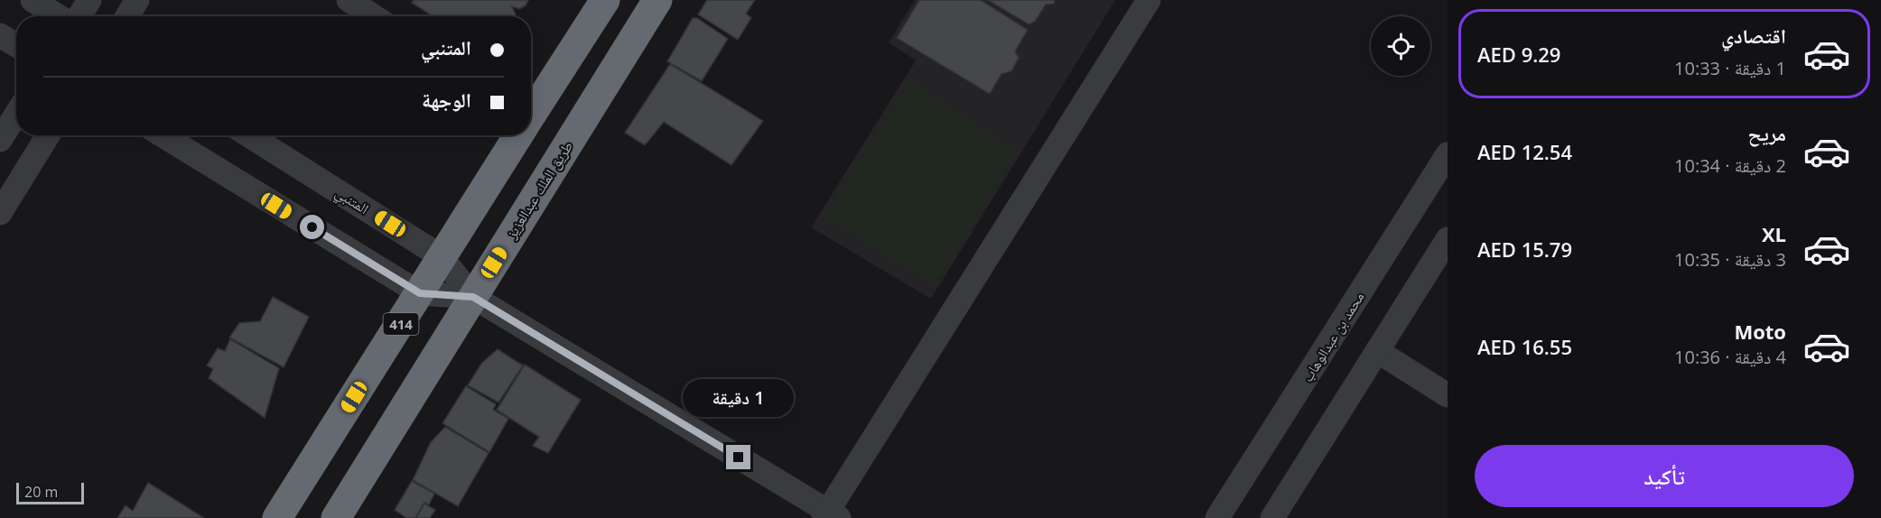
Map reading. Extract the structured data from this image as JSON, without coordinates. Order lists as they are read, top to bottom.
{
  "streets": {
    "highway": ["طريق الملك عبدالعزيز", "414"],
    "street": ["المتنبي", "محمد بن عبدالوهاب"]
  },
  "crossings": [
    ["طريق الملك عبدالعزيز", "المتنبي"],
    ["المتنبي", "414"]
  ],
  "scale_bar": "20 m",
  "page": {
    "list": [
      {
        "name": "اقتصادي",
        "note": "1 دقيقة · 10:33",
        "value": "AED 9.29"
      },
      {
        "name": "مريح",
        "note": "2 دقيقة · 10:34",
        "value": "AED 12.54"
      },
      {
        "name": "XL",
        "note": "3 دقيقة · 10:35",
        "value": "AED 15.79"
      },
      {
        "name": "Moto",
        "note": "4 دقيقة · 10:36",
        "value": "AED 16.55"
      }
    ],
    "banner": ["المتنبي", "الوجهة"],
    "bubble": "1 دقيقة",
    "buttons": "تأكيد",
    "scale": "20 m"
  }
}
